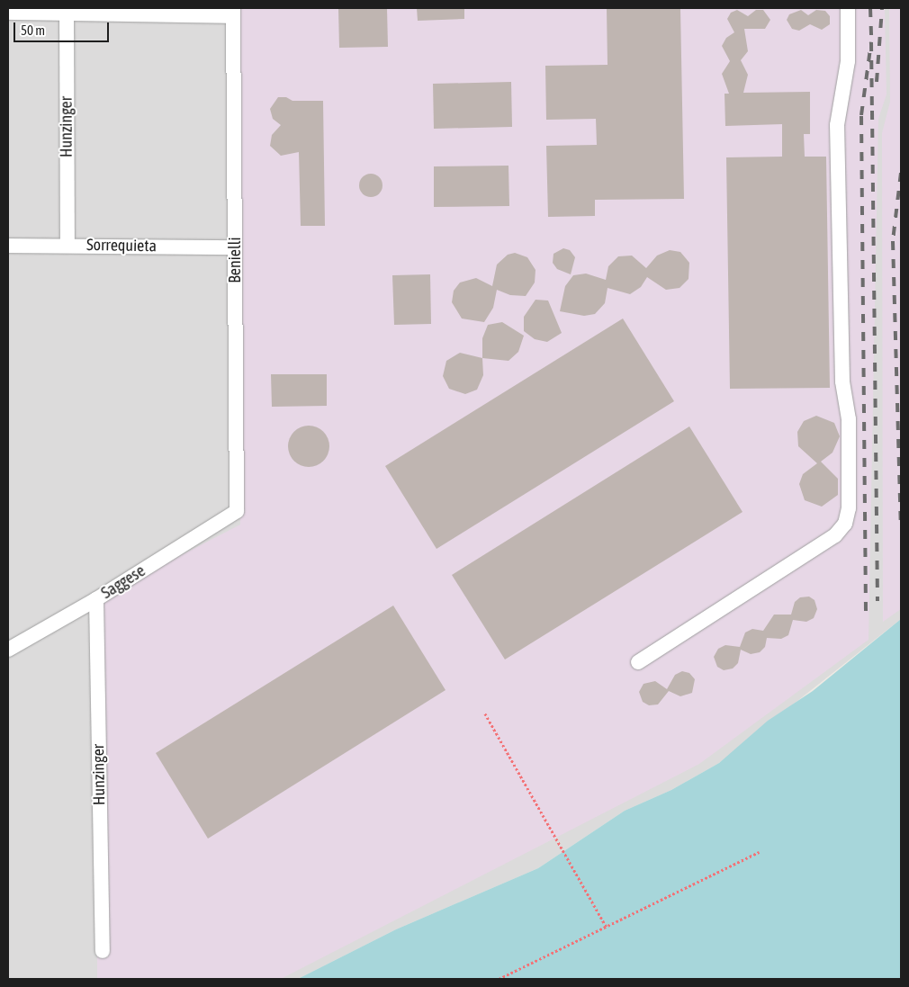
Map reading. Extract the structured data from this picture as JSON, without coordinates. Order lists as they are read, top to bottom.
{
  "streets": {
    "street": [
      "Hunzinger",
      "Sorrequieta",
      "Benielli",
      "Saggese"
    ]
  },
  "crossings": [
    ["Hunzinger", "Sorrequieta"],
    ["Hunzinger", "Saggese"],
    ["Sorrequieta", "Benielli"],
    ["Benielli", "Saggese"]
  ],
  "scale_bar": "50 m"
}
